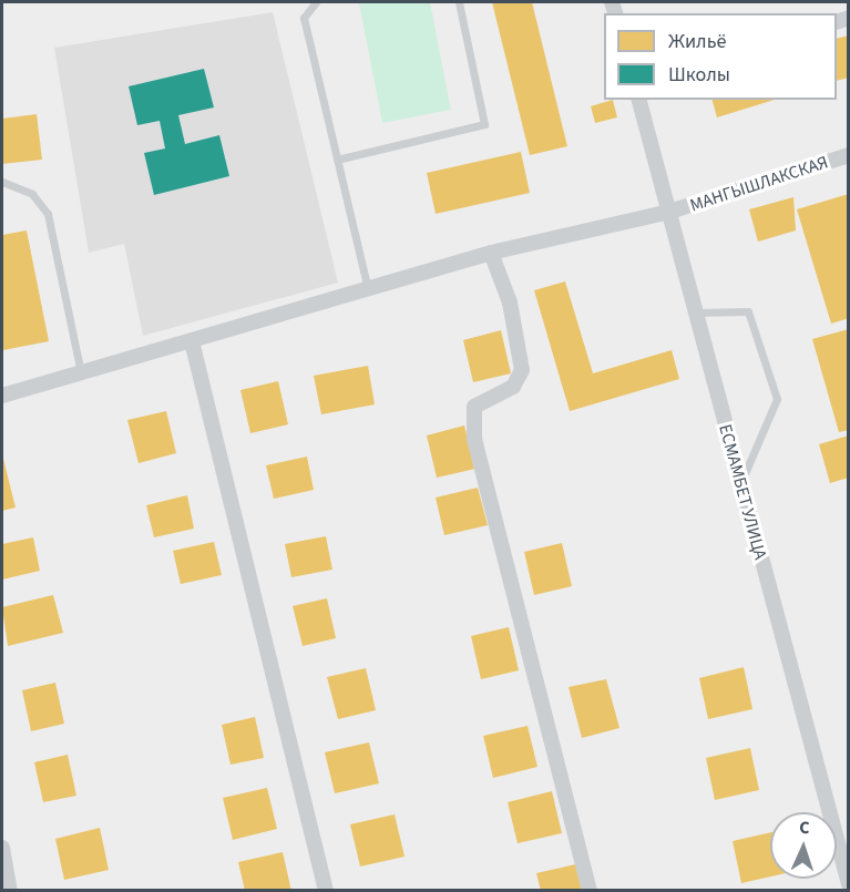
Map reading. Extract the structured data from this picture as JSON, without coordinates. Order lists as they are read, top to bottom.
{
  "streets": {
    "street": ["МАНГЫШЛАКСКАЯ", "ЕСМАМБЕТ УЛИЦА"]
  },
  "crossings": [
    ["МАНГЫШЛАКСКАЯ", "ЕСМАМБЕТ УЛИЦА"]
  ],
  "legend": ["Жильё", "Школы"],
  "north": "top"
}
